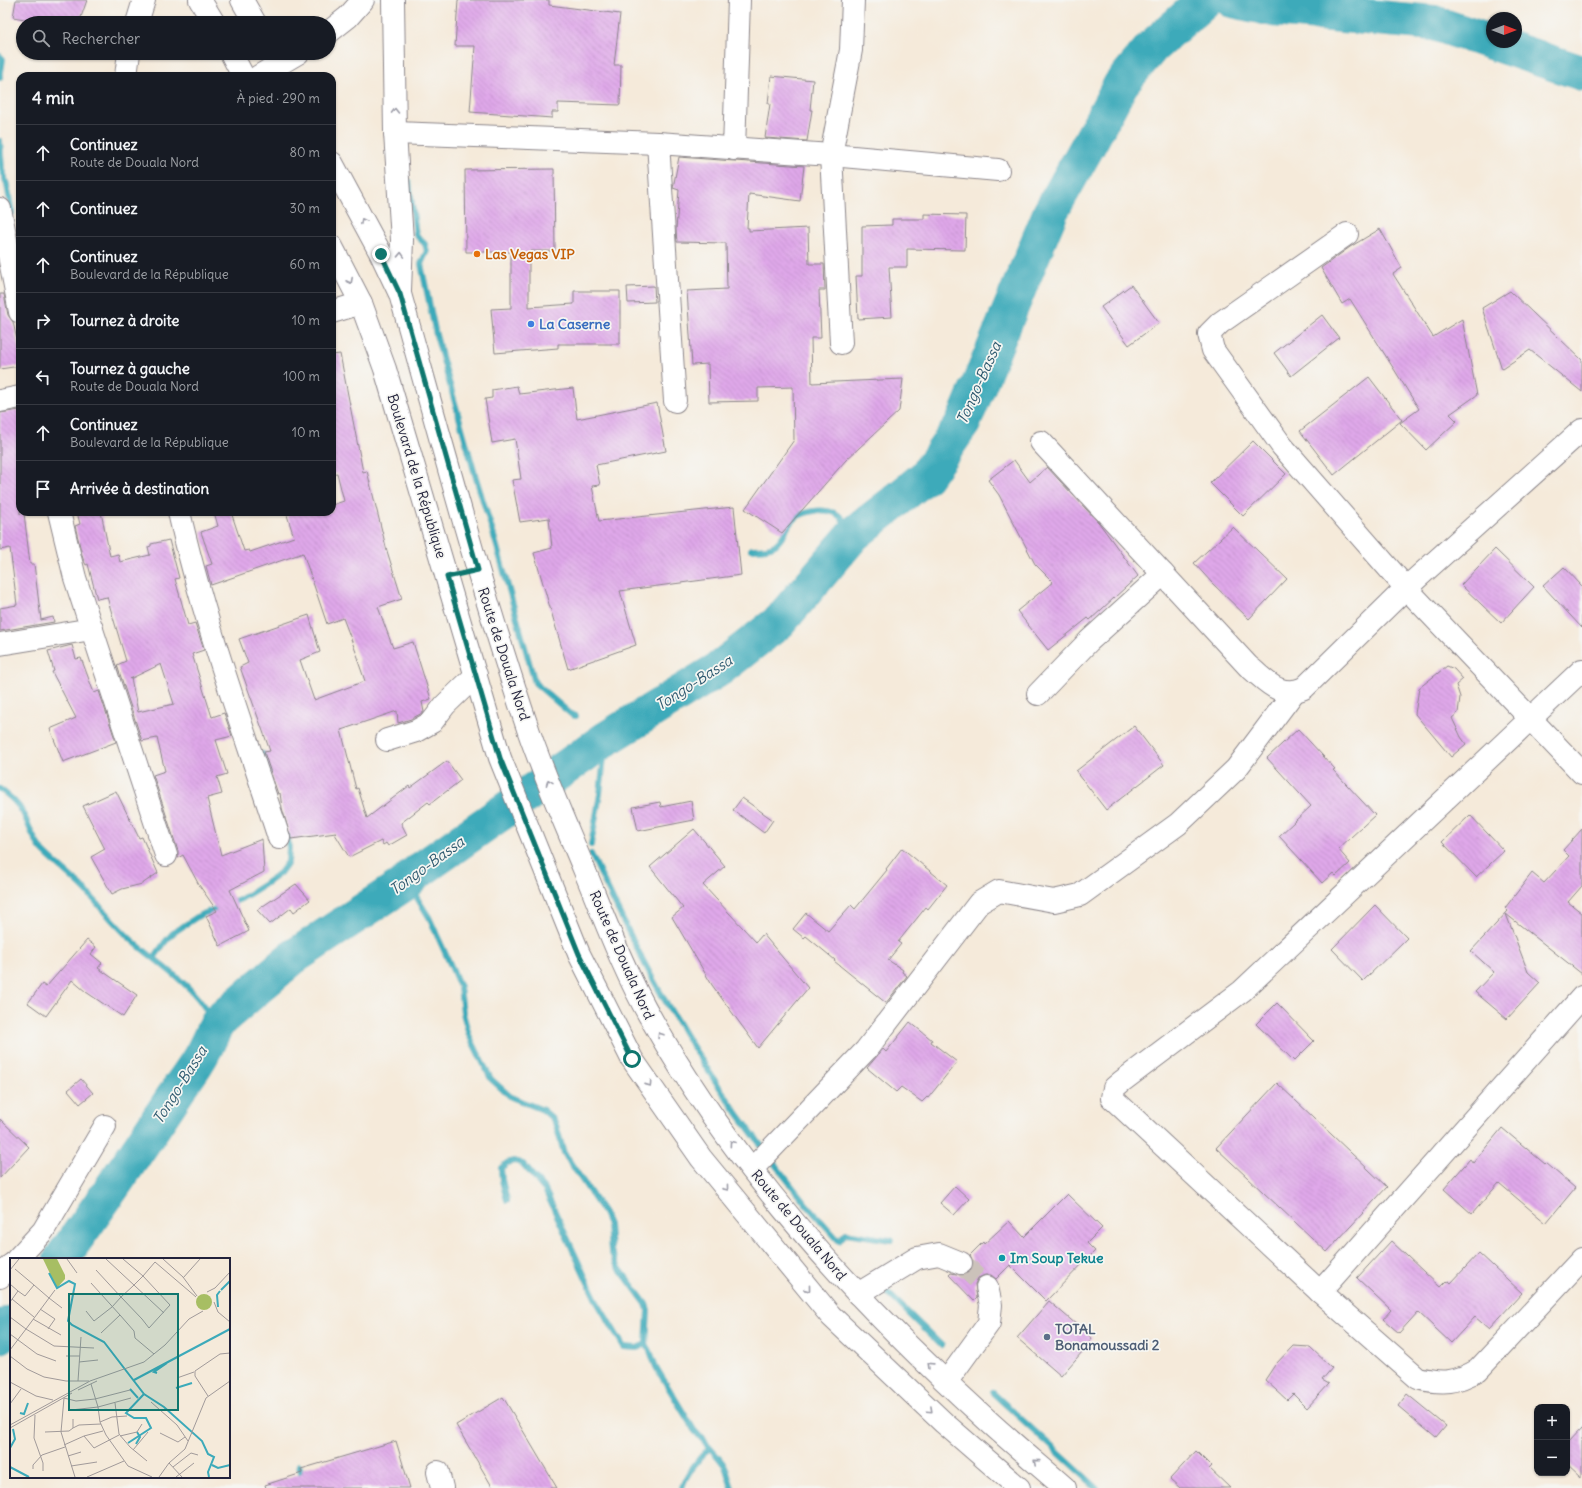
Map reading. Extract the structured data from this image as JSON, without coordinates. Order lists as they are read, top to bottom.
{
  "streets": {
    "street": ["Boulevard de la République", "Route de Douala Nord"]
  },
  "one_way": ["Boulevard de la République", "Route de Douala Nord"],
  "water": ["Tongo-Bassa"],
  "places": [
    "Las Vegas VIP",
    "La Caserne",
    "Im Soup Tekue",
    "TOTAL Bonamoussadi 2"
  ],
  "north": "right",
  "page": {
    "search": "Rechercher",
    "heading": ["4 min", "À pied · 290 m"],
    "list": [
      ["Continuez", "Route de Douala Nord", "80 m"],
      ["Continuez", "30 m"],
      ["Continuez", "Boulevard de la République", "60 m"],
      ["Tournez à droite", "10 m"],
      ["Tournez à gauche", "Route de Douala Nord", "100 m"],
      ["Continuez", "Boulevard de la République", "10 m"],
      "Arrivée à destination"
    ],
    "map_buttons": ["+", "−"]
  }
}
